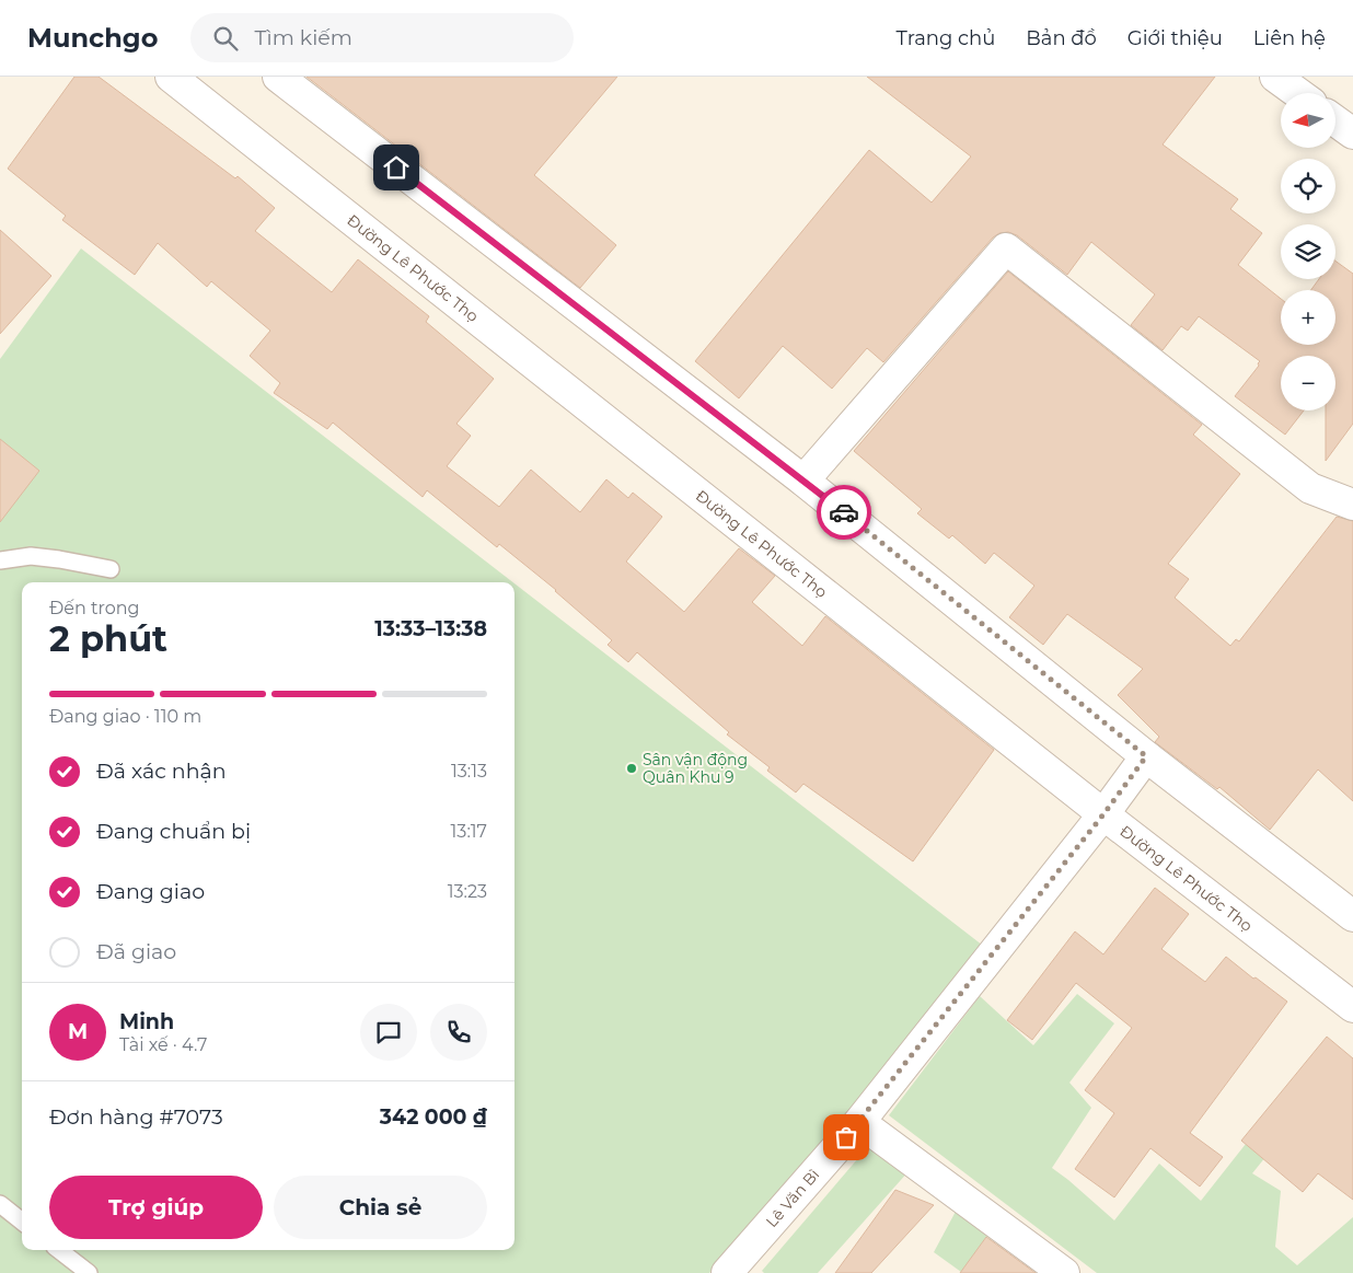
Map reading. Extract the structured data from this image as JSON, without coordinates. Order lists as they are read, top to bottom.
{
  "streets": {
    "street": ["Đường Lê Phước Thọ", "Lê Văn Bì"]
  },
  "crossings": [
    ["Đường Lê Phước Thọ", "Lê Văn Bì"]
  ],
  "places": ["Sân vận động Quân Khu 9"],
  "north": "left",
  "page": {
    "header": "Munchgo",
    "search": "Tìm kiếm",
    "nav": [
      "Trang chủ",
      "Bản đồ",
      "Giới thiệu",
      "Liên hệ"
    ],
    "map_buttons": ["+", "−"],
    "heading": ["2 phút", "Đến trong", "13:33–13:38"],
    "panel": [
      "Minh",
      "Tài xế · 4.7",
      "Đơn hàng #7073",
      "342 000 ₫"
    ],
    "bar": "Đang giao · 110 m",
    "list": [
      ["Đã xác nhận", "13:13"],
      ["Đang chuẩn bị", "13:17"],
      ["Đang giao", "13:23"],
      "Đã giao"
    ],
    "round": "M",
    "buttons": ["Trợ giúp", "Chia sẻ"]
  }
}
